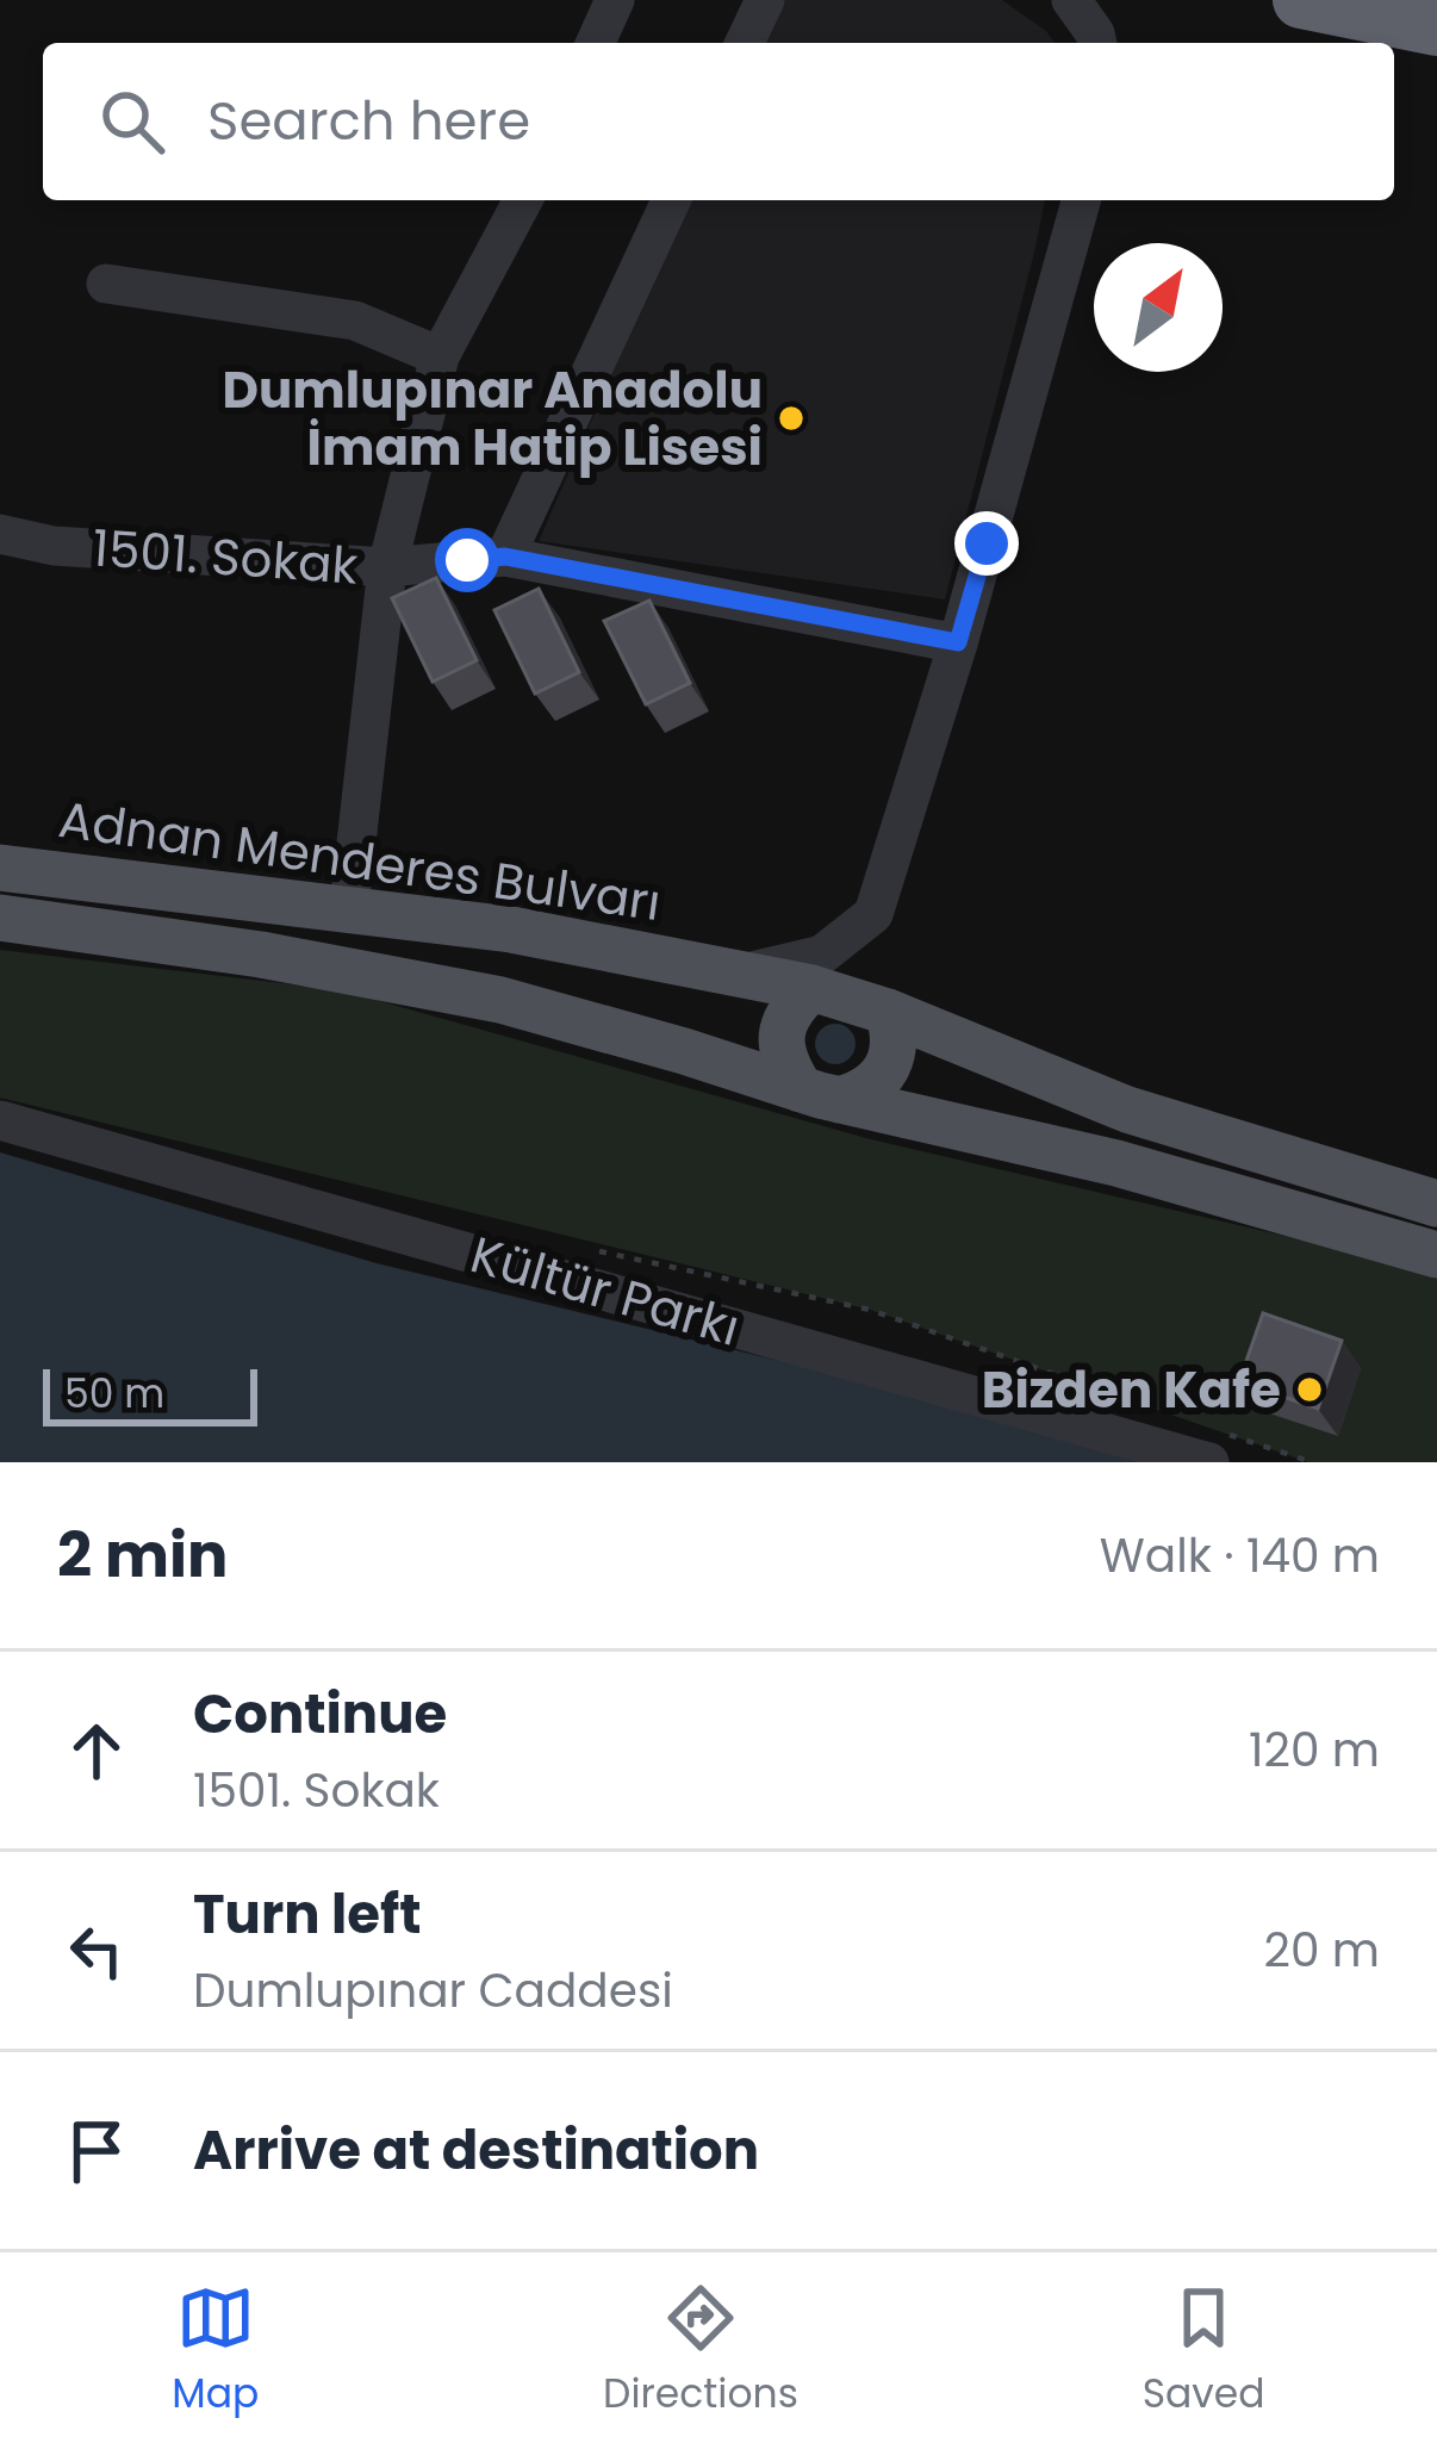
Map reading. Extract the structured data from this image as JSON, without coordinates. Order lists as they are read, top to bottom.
{
  "streets": {
    "main road": ["Adnan Menderes Bulvarı"],
    "street": ["1501. Sokak", "Kültür Parkı"]
  },
  "places": ["Dumlupınar Anadolu İmam Hatip Lisesi", "Bizden Kafe"],
  "scale_bar": "50 m",
  "north": "top right",
  "page": {
    "search": "Search here",
    "scale": "50 m",
    "heading": ["2 min", "Walk · 140 m"],
    "list": [
      ["Continue", "1501. Sokak", "120 m"],
      ["Turn left", "Dumlupınar Caddesi", "20 m"],
      "Arrive at destination"
    ],
    "nav": ["Map", "Directions", "Saved"]
  }
}
